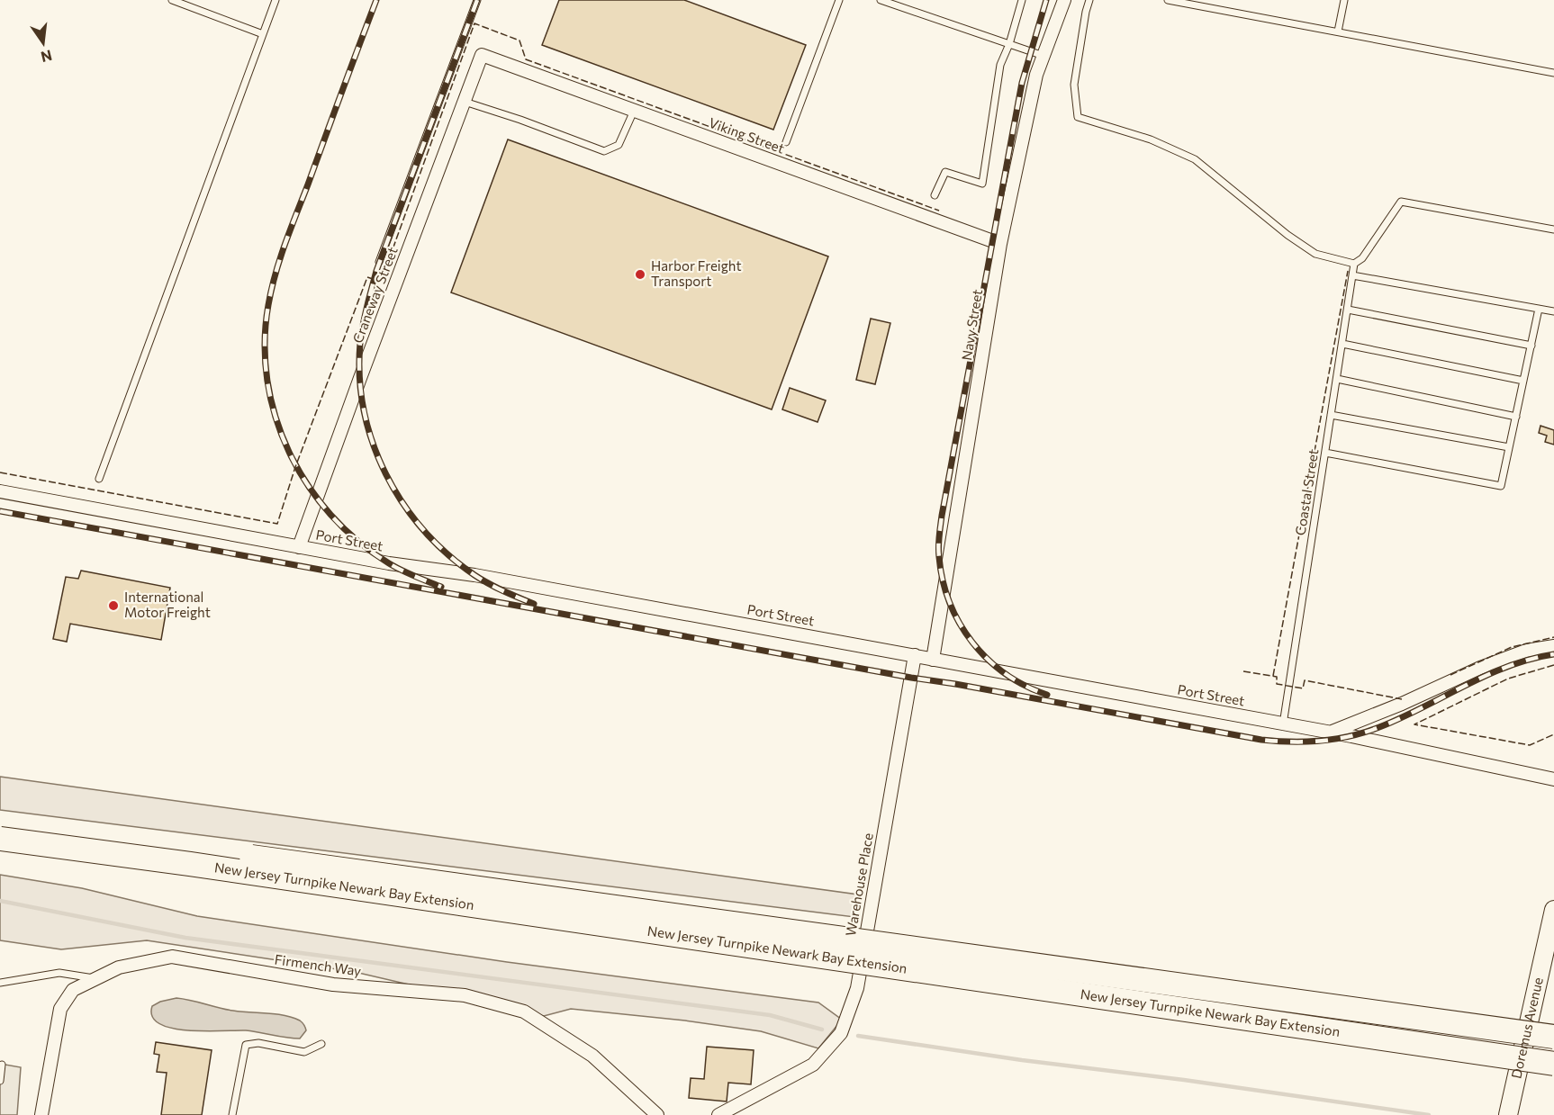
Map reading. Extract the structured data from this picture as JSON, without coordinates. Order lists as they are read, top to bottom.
{
  "streets": {
    "highway": ["New Jersey Turnpike Newark Bay Extension"],
    "main road": ["Doremus Avenue"],
    "street": [
      "Viking Street",
      "Craneway Street",
      "Navy Street",
      "Port Street",
      "Warehouse Place",
      "Firmench Way"
    ],
    "lane": ["Coastal Street"]
  },
  "crossings": [
    ["Viking Street", "Craneway Street"],
    ["Viking Street", "Navy Street"],
    ["Craneway Street", "Port Street"],
    ["Navy Street", "Port Street"],
    ["Coastal Street", "Port Street"],
    ["Port Street", "Warehouse Place"]
  ],
  "places": ["Harbor Freight Transport", "International Motor Freight"],
  "north": "bottom"
}
